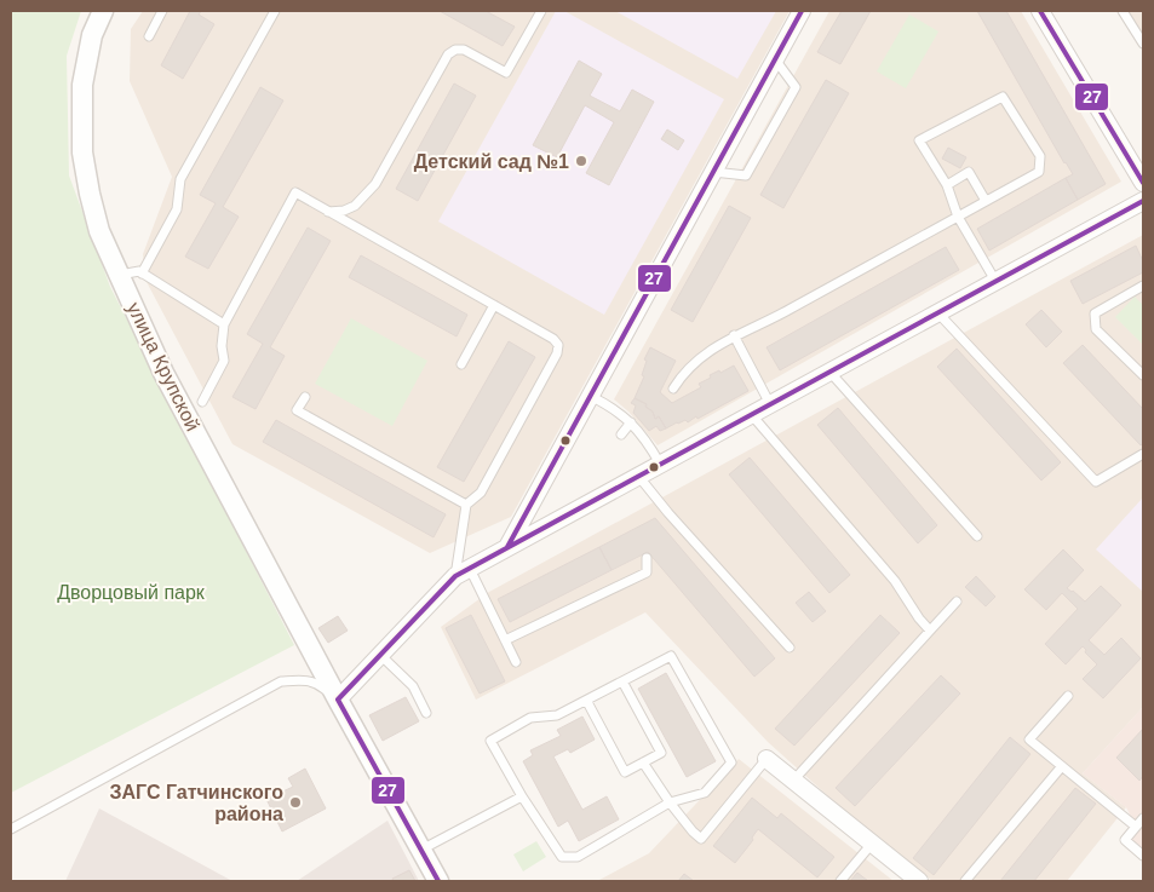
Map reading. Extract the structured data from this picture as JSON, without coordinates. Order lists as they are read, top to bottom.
{
  "streets": {
    "street": ["улица Крупской"]
  },
  "parks": ["Дворцовый парк"],
  "places": ["Детский сад №1", "ЗАГС Гатчинского района"],
  "lines": ["transit line 27"]
}
